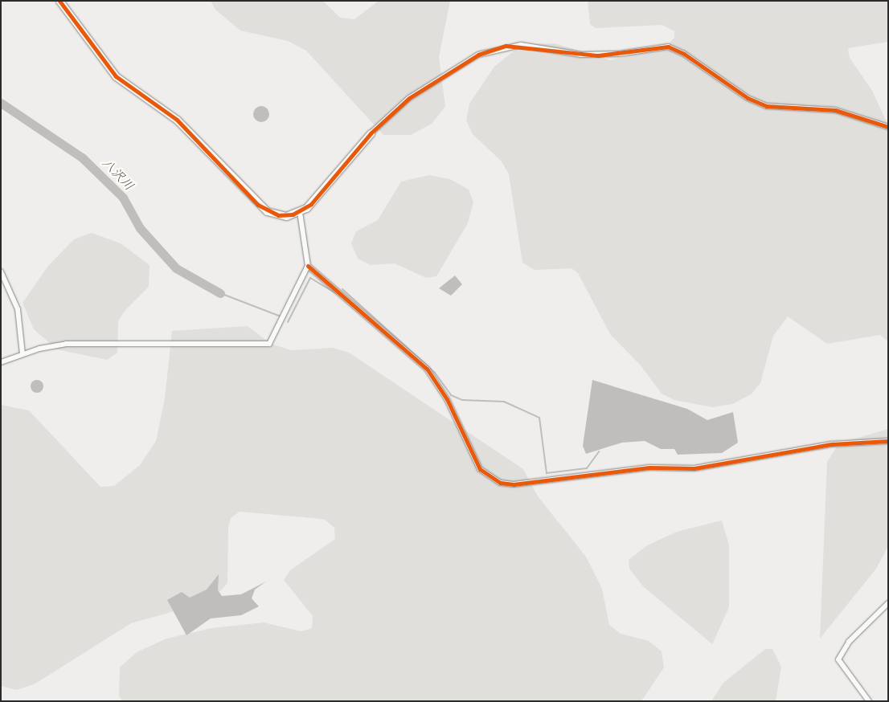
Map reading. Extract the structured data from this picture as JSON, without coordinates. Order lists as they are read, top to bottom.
{
  "water": ["八沢川"]
}
